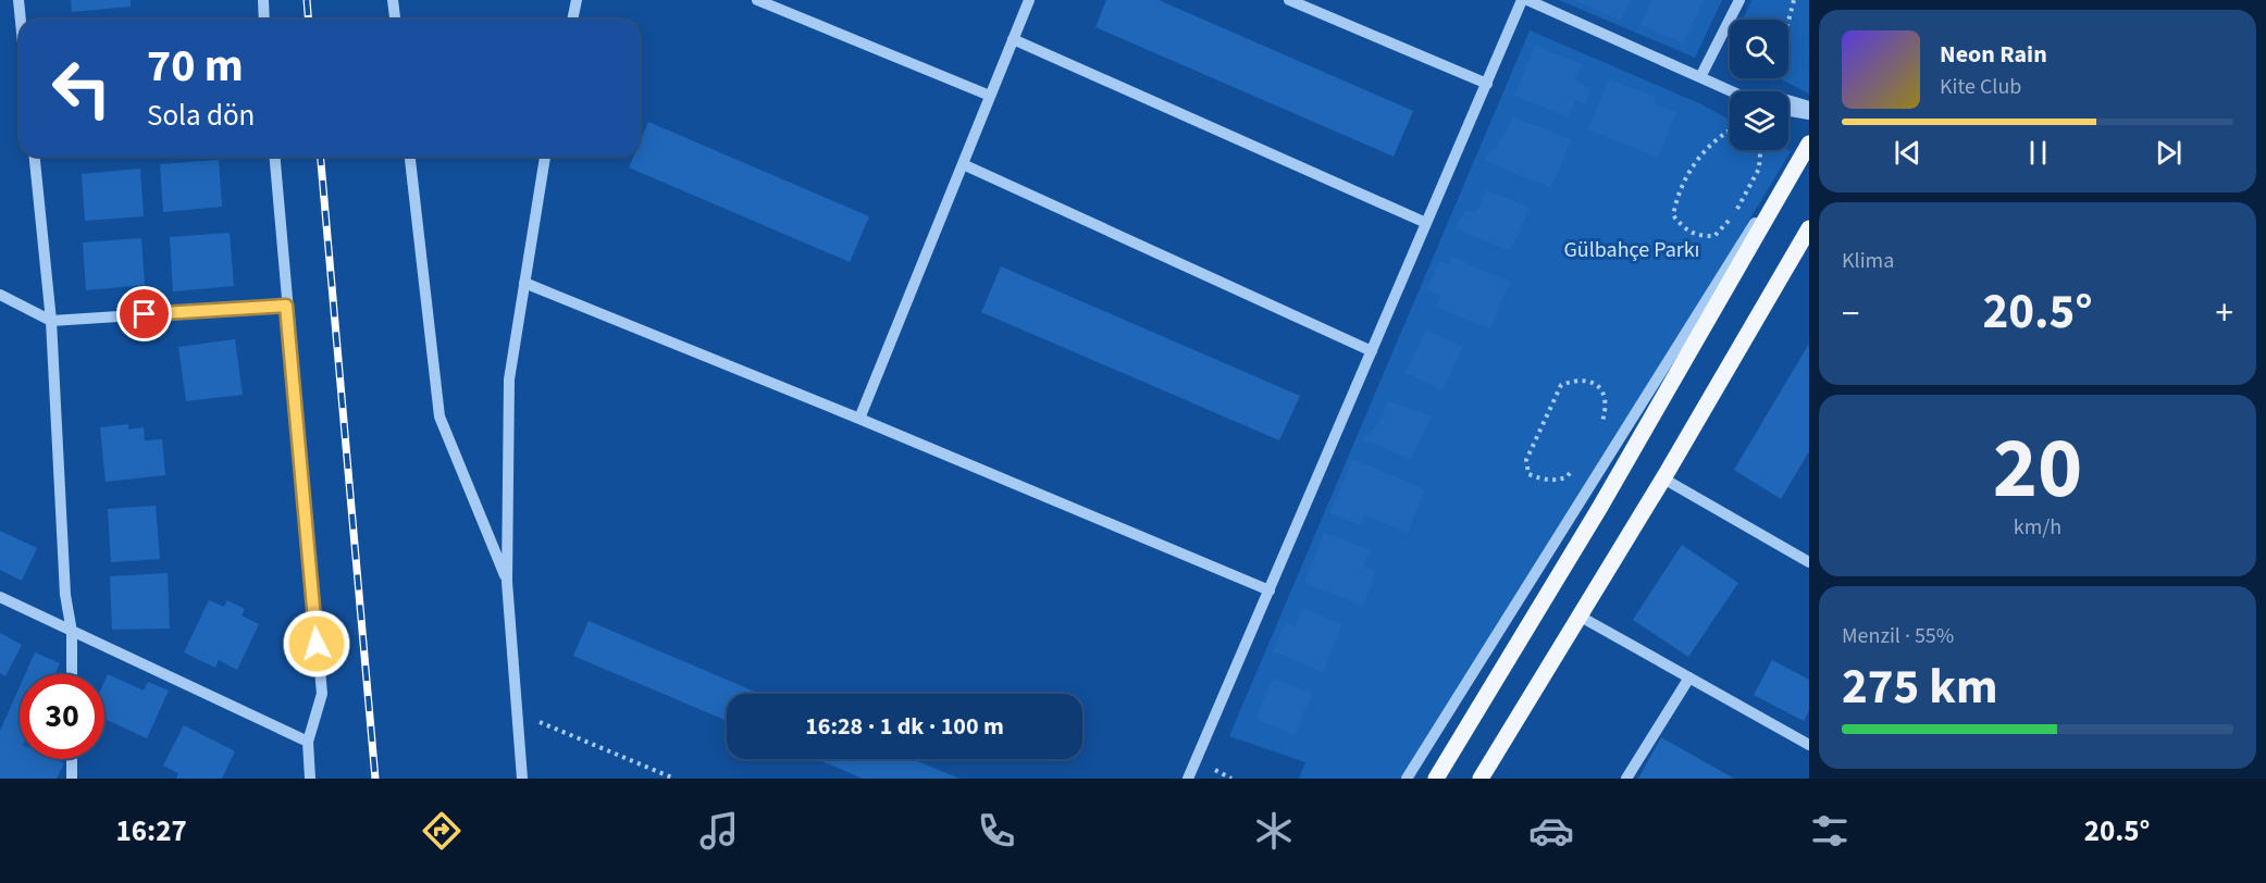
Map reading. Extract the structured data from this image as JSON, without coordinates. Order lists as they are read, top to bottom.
{
  "parks": ["Gülbahçe Parkı"],
  "page": {
    "turn": ["70 m", "Sola dön"],
    "song": ["Neon Rain", "Kite Club"],
    "tile": [
      "Klima",
      ["20", "km/h"],
      ["Menzil · 55%", "275 km"]
    ],
    "heat": ["−", "20.5°", "+"],
    "limit": "30",
    "trip": "16:28 · 1 dk · 100 m",
    "tabs": ["16:27", "20.5°"]
  }
}
